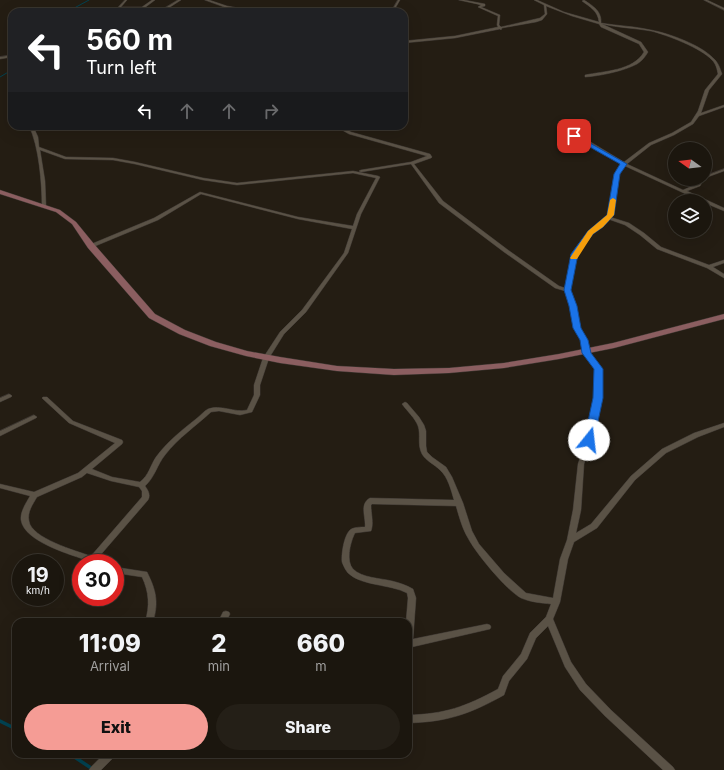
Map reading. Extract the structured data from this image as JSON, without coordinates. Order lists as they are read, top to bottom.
{
  "north": "left",
  "page": {
    "turn": ["560 m", "Turn left"],
    "speed": "19 km/h",
    "limit": "30",
    "eta": [
      "11:09",
      "Arrival",
      "2",
      "min",
      "660",
      "m"
    ],
    "buttons": ["Exit", "Share"]
  }
}
